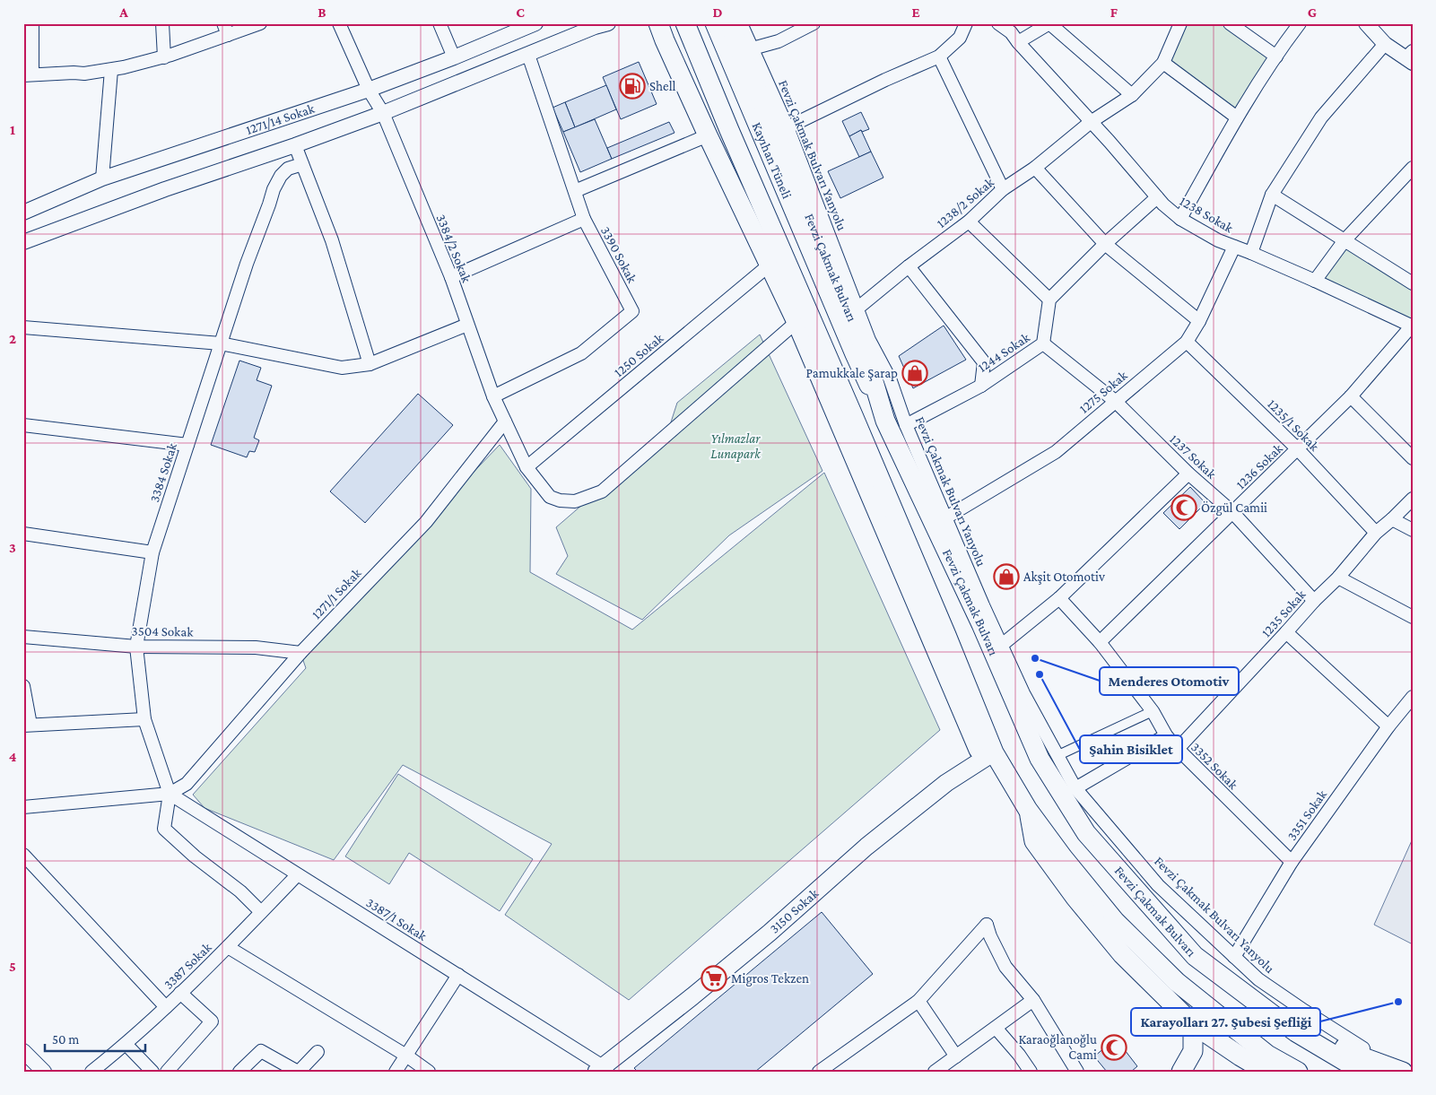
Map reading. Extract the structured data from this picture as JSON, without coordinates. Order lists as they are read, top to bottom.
{
  "streets": {
    "main road": ["Kayıhan Tüneli", "Fevzi Çakmak Bulvarı", "3150 Sokak"],
    "street": [
      "1271/14 Sokak",
      "Fevzi Çakmak Bulvarı Yanyolu",
      "1238/2 Sokak",
      "1238 Sokak",
      "3384/2 Sokak",
      "3390 Sokak",
      "1244 Sokak",
      "1250 Sokak",
      "1275 Sokak",
      "1235/1 Sokak",
      "1237 Sokak",
      "1236 Sokak",
      "3384 Sokak",
      "1271/1 Sokak",
      "1235 Sokak",
      "3504 Sokak",
      "3352 Sokak",
      "3351 Sokak",
      "3387/1 Sokak",
      "3387 Sokak"
    ]
  },
  "crossings": [
    ["1271/14 Sokak", "3384/2 Sokak"],
    ["Fevzi Çakmak Bulvarı Yanyolu", "1238/2 Sokak"],
    ["Fevzi Çakmak Bulvarı Yanyolu", "1244 Sokak"],
    ["Fevzi Çakmak Bulvarı Yanyolu", "1275 Sokak"],
    ["Fevzi Çakmak Bulvarı Yanyolu", "3351 Sokak"],
    ["Kayıhan Tüneli", "Fevzi Çakmak Bulvarı"],
    ["1238/2 Sokak", "1238 Sokak"],
    ["1238 Sokak", "1275 Sokak"],
    ["1238 Sokak", "1236 Sokak"],
    ["3384/2 Sokak", "3390 Sokak"],
    ["3384/2 Sokak", "1250 Sokak"],
    ["3384/2 Sokak", "1271/1 Sokak"],
    ["1244 Sokak", "1237 Sokak"],
    ["1275 Sokak", "1235/1 Sokak"],
    ["1275 Sokak", "1237 Sokak"],
    ["1235/1 Sokak", "1236 Sokak"],
    ["1235/1 Sokak", "1235 Sokak"],
    ["1237 Sokak", "1236 Sokak"],
    ["1237 Sokak", "1235 Sokak"],
    ["1236 Sokak", "3352 Sokak"],
    ["3384 Sokak", "1271/1 Sokak"],
    ["3384 Sokak", "3504 Sokak"],
    ["3384 Sokak", "3387/1 Sokak"],
    ["1271/1 Sokak", "3504 Sokak"],
    ["1271/1 Sokak", "3387/1 Sokak"],
    ["1235 Sokak", "3352 Sokak"],
    ["3352 Sokak", "3351 Sokak"],
    ["3150 Sokak", "3387/1 Sokak"],
    ["3387/1 Sokak", "3387 Sokak"]
  ],
  "parks": ["Yılmazlar Lunapark"],
  "places": {
    "fuel station": ["Shell"],
    "shop": ["Pamukkale Şarap", "Akşit Otomotiv"],
    "mosque": ["Özgül Camii", "Karaoğlanoğlu Cami"],
    "other": ["Menderes Otomotiv", "Şahin Bisiklet", "Karayolları 27. Şubesi Şefliği"],
    "supermarket": ["Migros Tekzen"]
  },
  "scale_bar": "50 m",
  "grid": {
    "columns": [
      "A",
      "B",
      "C",
      "D",
      "E",
      "F",
      "G"
    ],
    "rows": [
      "1",
      "2",
      "3",
      "4",
      "5"
    ]
  }
}
